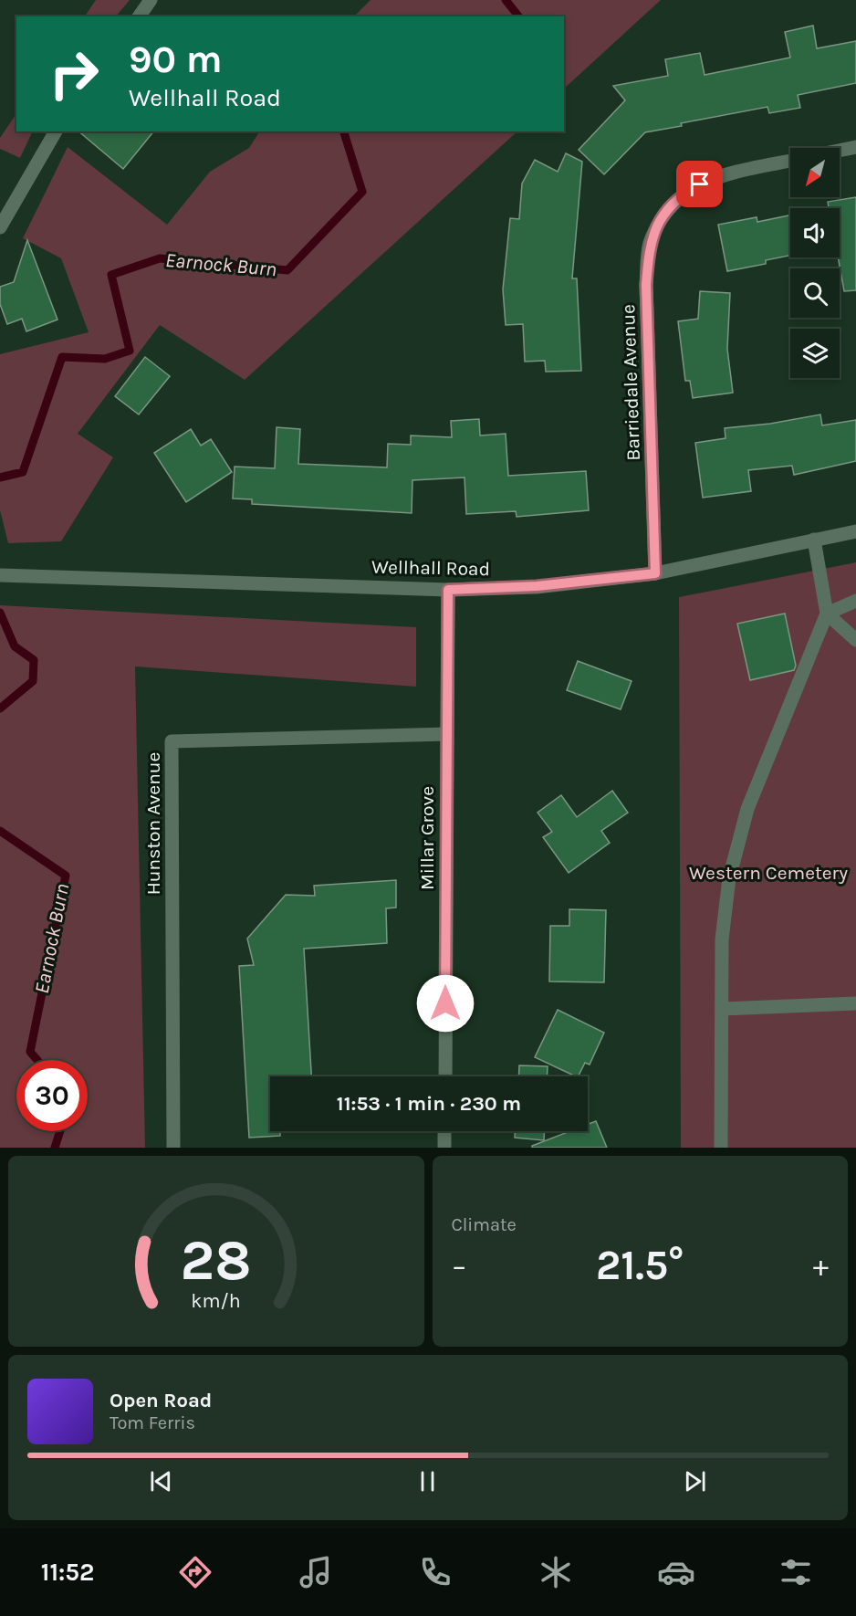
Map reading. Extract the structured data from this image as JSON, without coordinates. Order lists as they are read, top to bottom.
{
  "streets": {
    "street": [
      "Barriedale Avenue",
      "Wellhall Road",
      "Hunston Avenue",
      "Millar Grove"
    ]
  },
  "crossings": [
    ["Barriedale Avenue", "Wellhall Road"],
    ["Wellhall Road", "Millar Grove"],
    ["Hunston Avenue", "Millar Grove"]
  ],
  "water": ["Earnock Burn"],
  "parks": ["Western Cemetery"],
  "north": "bottom left",
  "page": {
    "turn": ["90 m", "Wellhall Road"],
    "limit": "30",
    "trip": "11:53 · 1 min · 230 m",
    "tile": "Climate",
    "heat": ["−", "21.5°", "+"],
    "song": ["Open Road", "Tom Ferris"],
    "tabs": "11:52",
    "gauge": ["28", "km/h"]
  }
}
